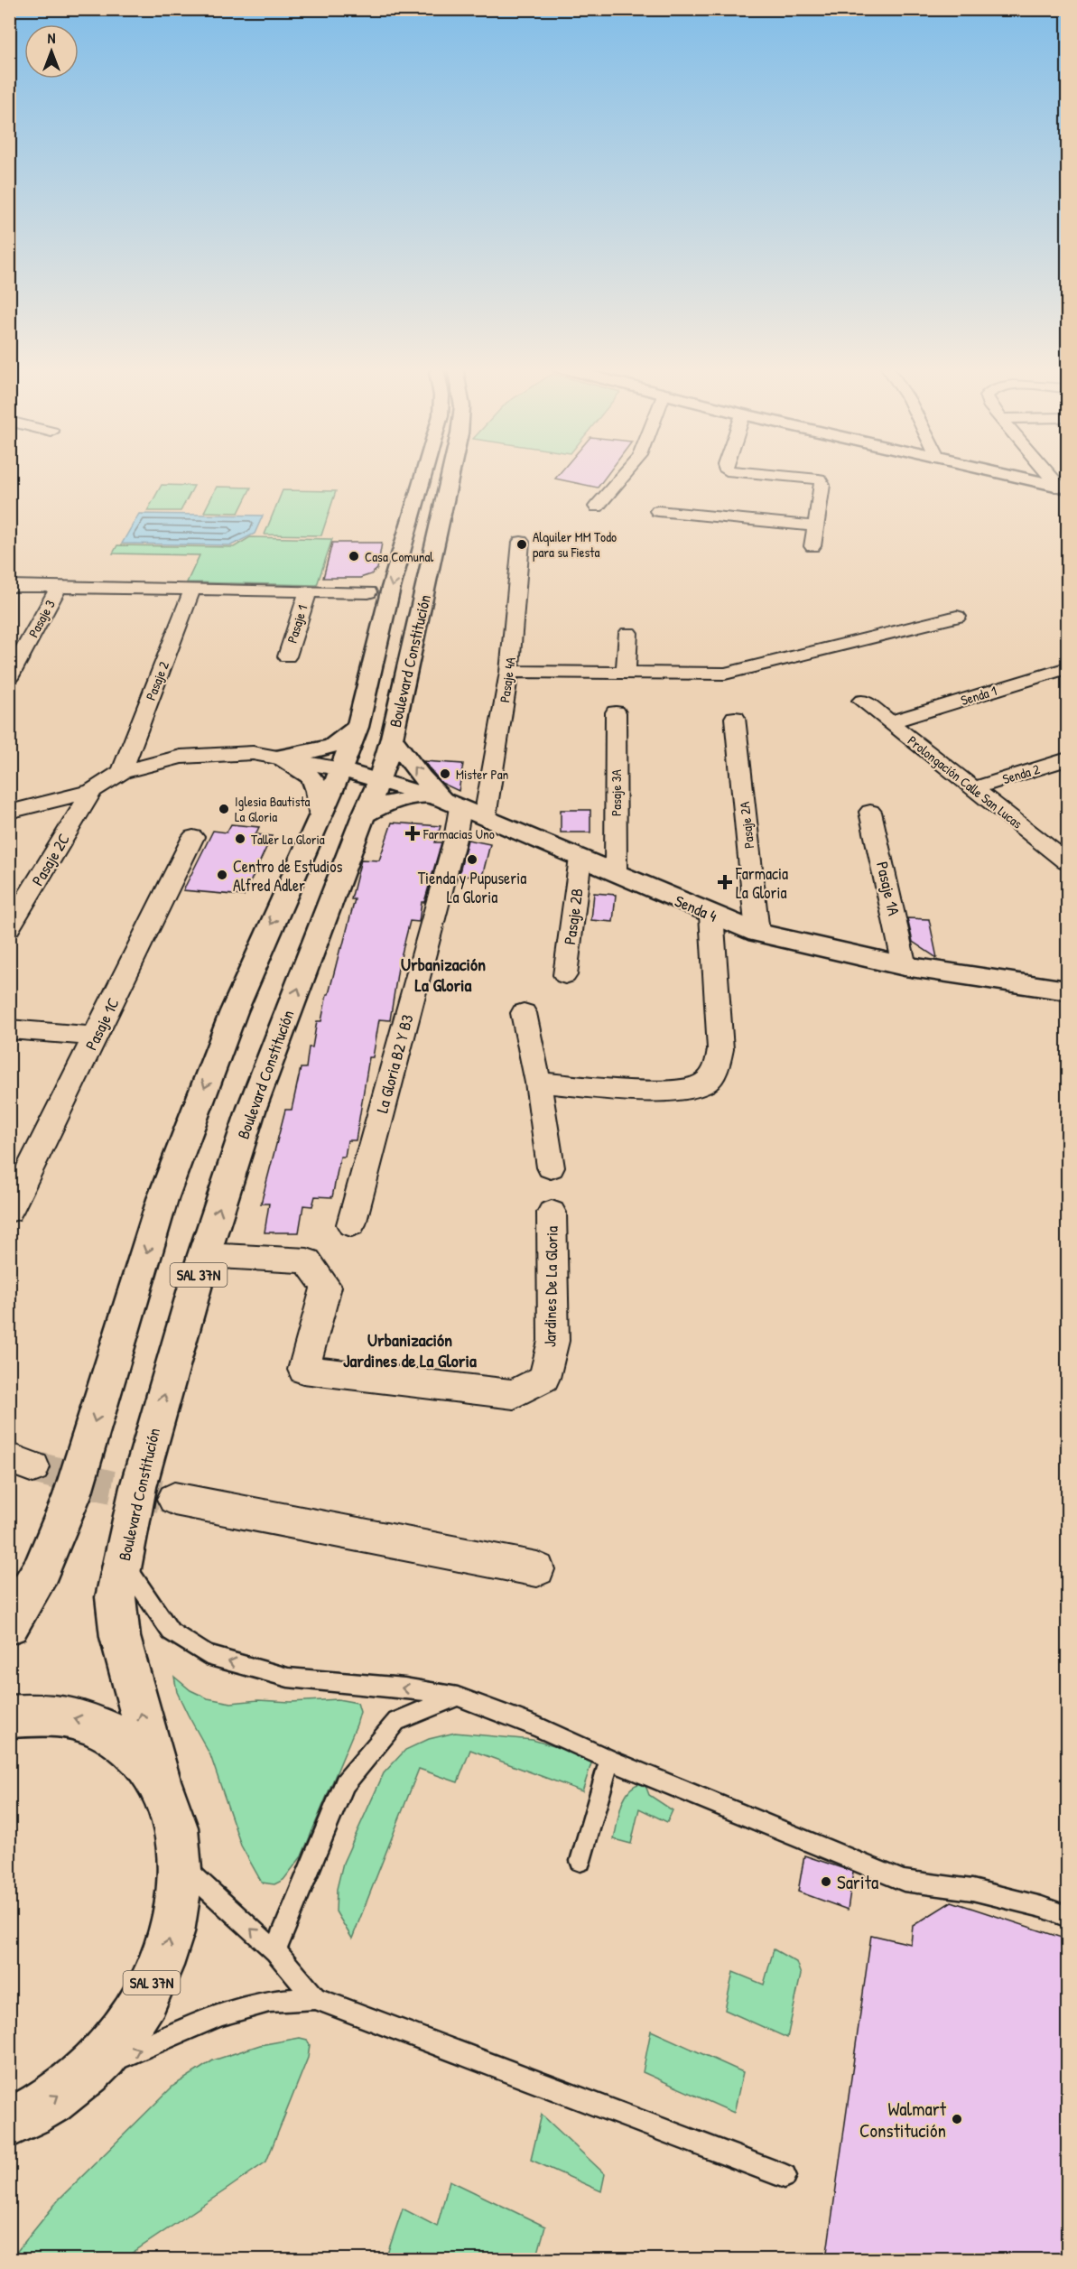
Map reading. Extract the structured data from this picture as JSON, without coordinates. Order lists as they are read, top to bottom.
{
  "streets": {
    "main road": ["Boulevard Constitución", "Senda 4", "SAL 37N"],
    "street": [
      "Pasaje 3",
      "Pasaje 1",
      "Pasaje 4A",
      "Pasaje 2",
      "Senda 1",
      "Senda 2",
      "Prolongación Calle San Lucas",
      "Pasaje 3A",
      "Pasaje 2A",
      "Pasaje 2C",
      "Pasaje 1A",
      "Pasaje 2B",
      "Pasaje 1C",
      "La Gloria B2 Y B3",
      "Jardines De La Gloria"
    ]
  },
  "crossings": [
    ["Boulevard Constitución", "Senda 4"],
    ["Boulevard Constitución", "SAL 37N"],
    ["Boulevard Constitución", "Jardines De La Gloria"],
    ["Pasaje 4A", "Senda 4"],
    ["Senda 1", "Prolongación Calle San Lucas"],
    ["Senda 2", "Prolongación Calle San Lucas"],
    ["Pasaje 3A", "Senda 4"],
    ["Pasaje 2A", "Senda 4"],
    ["Pasaje 1A", "Senda 4"],
    ["Senda 4", "Pasaje 2B"],
    ["Senda 4", "La Gloria B2 Y B3"]
  ],
  "districts": ["Urbanización La Gloria", "Urbanización Jardines de La Gloria"],
  "places": {
    "other": [
      "Alquiler MM Todo para su Fiesta",
      "Casa Comunal",
      "Mister Pan",
      "Iglesia Bautista La Gloria",
      "Taller La Gloria",
      "Tienda y Pupuseria La Gloria",
      "Centro de Estudios Alfred Adler",
      "Sarita",
      "Walmart Constitución"
    ],
    "health": ["Farmacias Uno", "Farmacia La Gloria"]
  },
  "north": "top"
}
